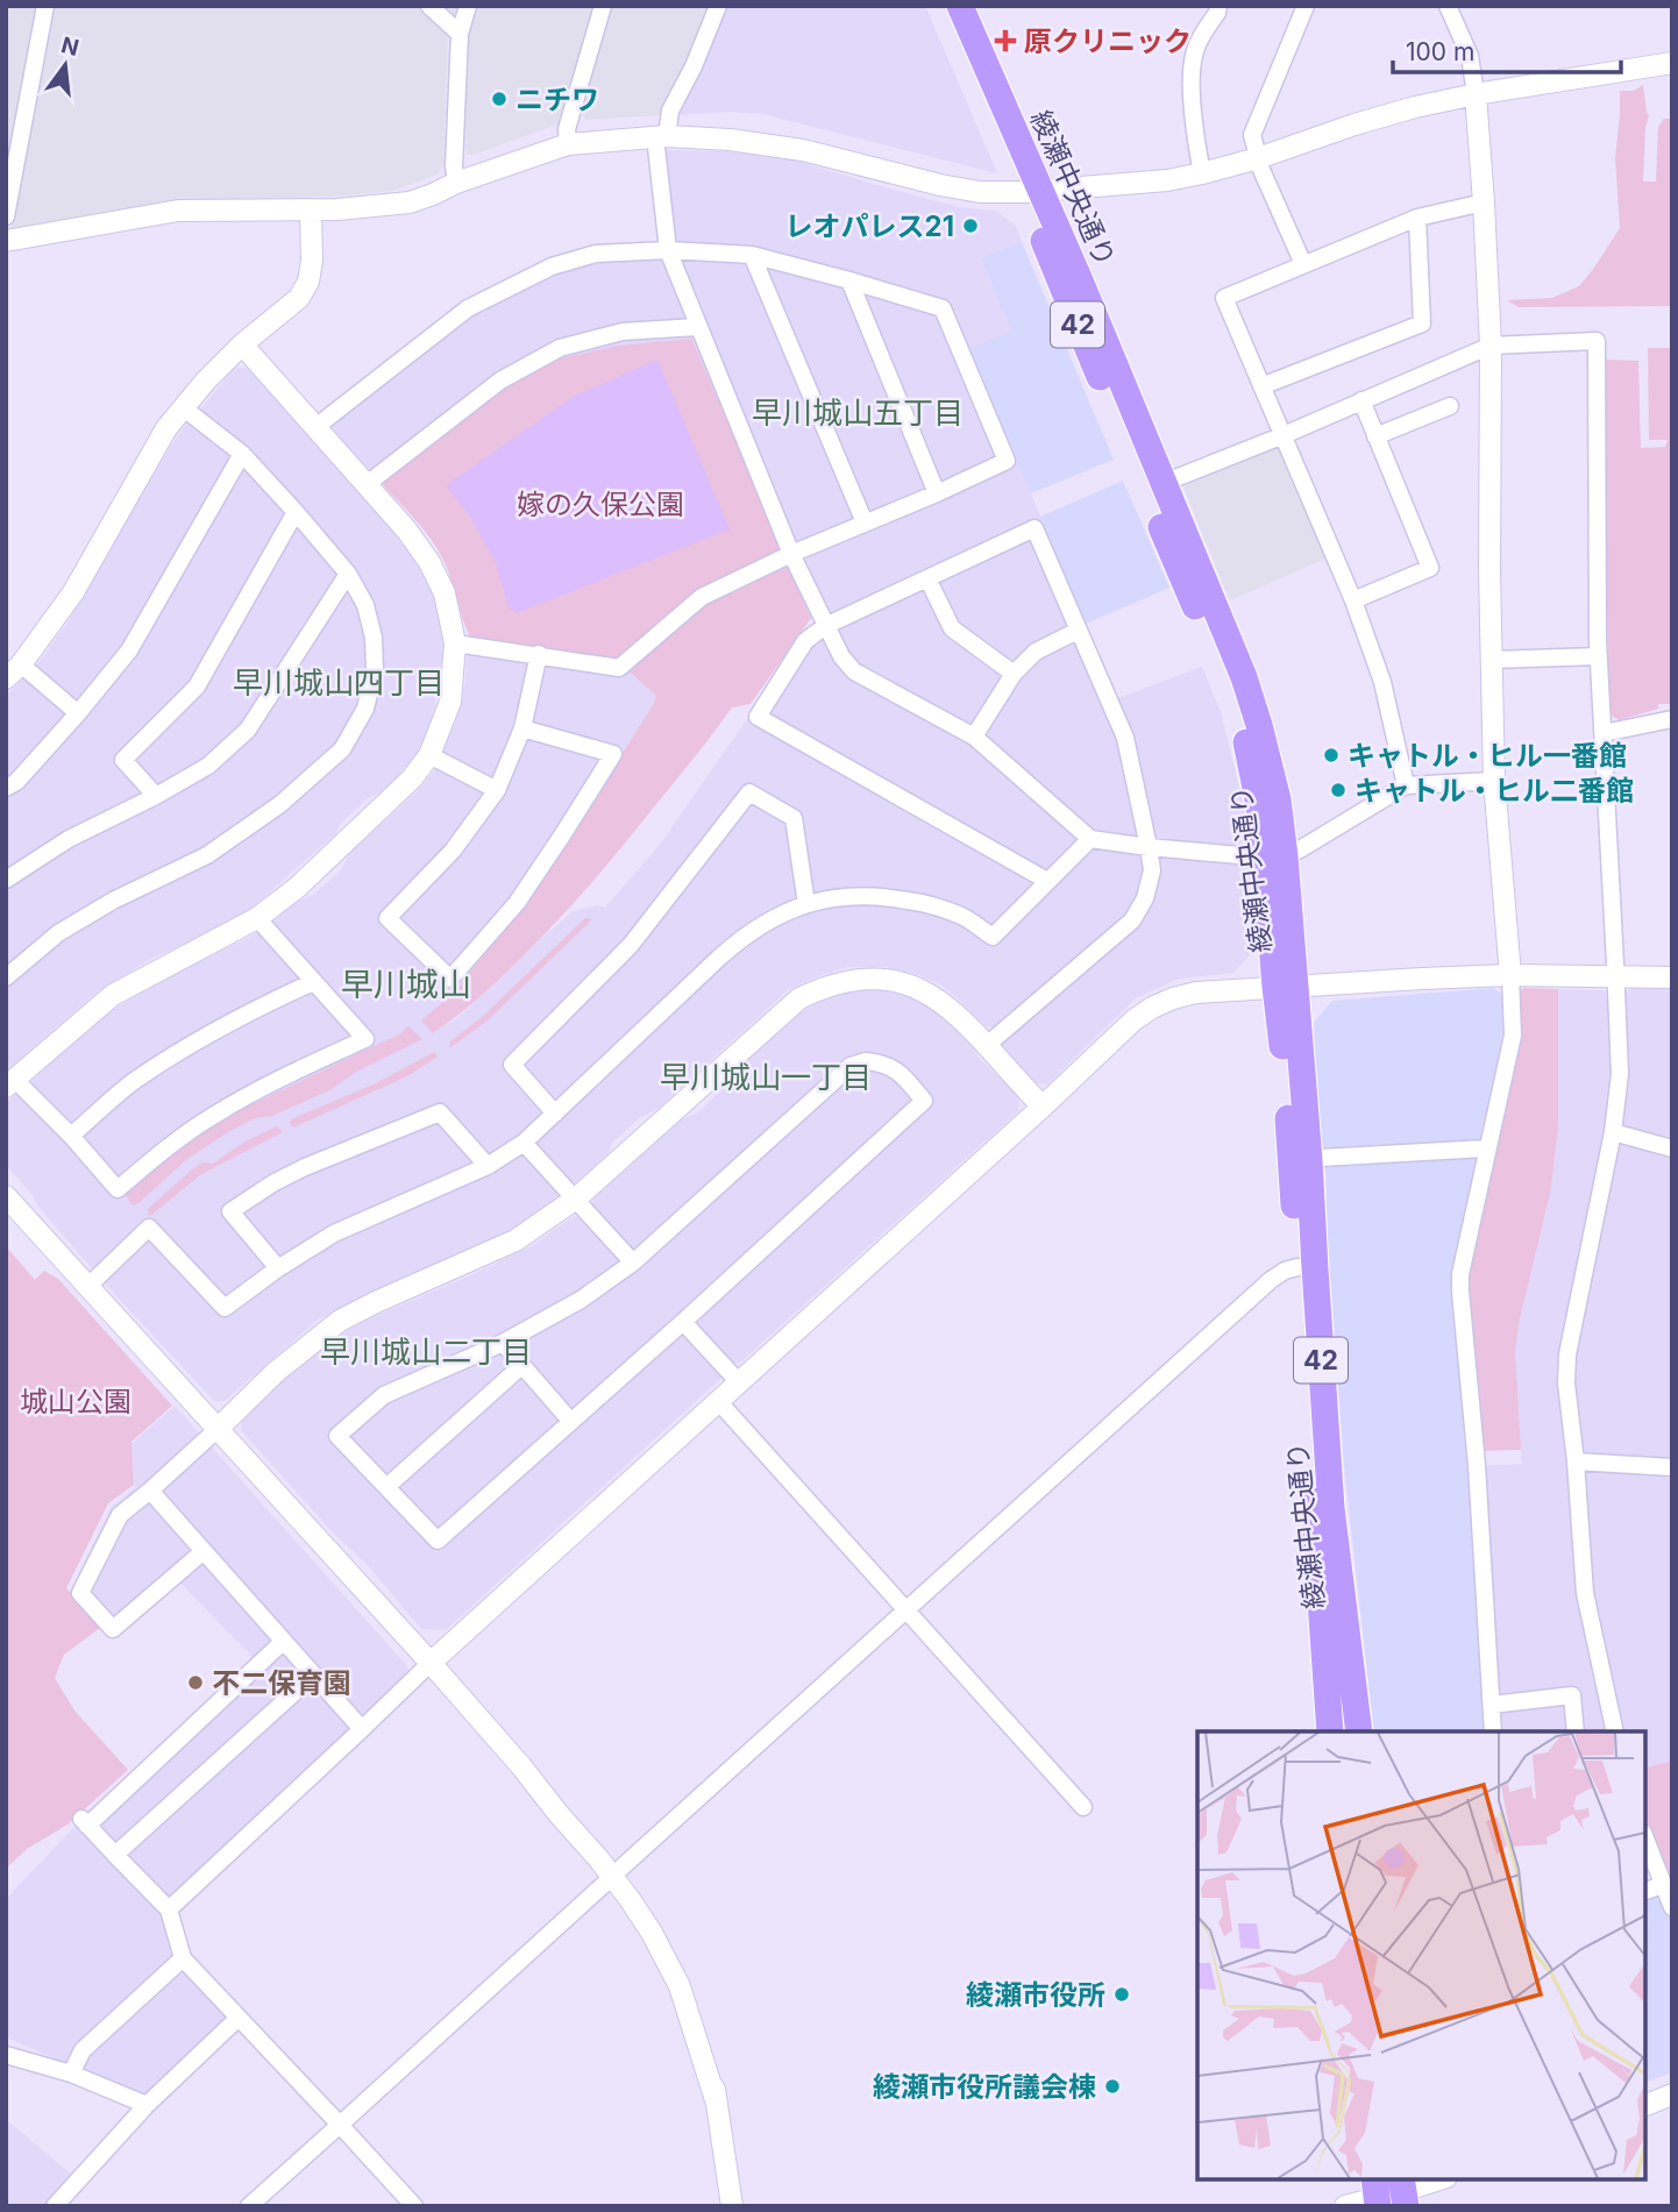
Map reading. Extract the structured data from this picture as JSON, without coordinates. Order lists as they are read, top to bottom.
{
  "streets": {
    "main road": ["綾瀬中央通り", "42"]
  },
  "districts": [
    "早川城山五丁目",
    "早川城山四丁目",
    "早川城山",
    "早川城山一丁目",
    "早川城山二丁目"
  ],
  "parks": ["嫁の久保公園", "城山公園"],
  "places": {
    "health": ["原クリニック"],
    "other": [
      "ニチワ",
      "レオパレス21",
      "キャトル・ヒル一番館",
      "キャトル・ヒル二番館",
      "不二保育園",
      "綾瀬市役所",
      "綾瀬市役所議会棟"
    ]
  },
  "scale_bar": "100 m",
  "north": "top"
}
